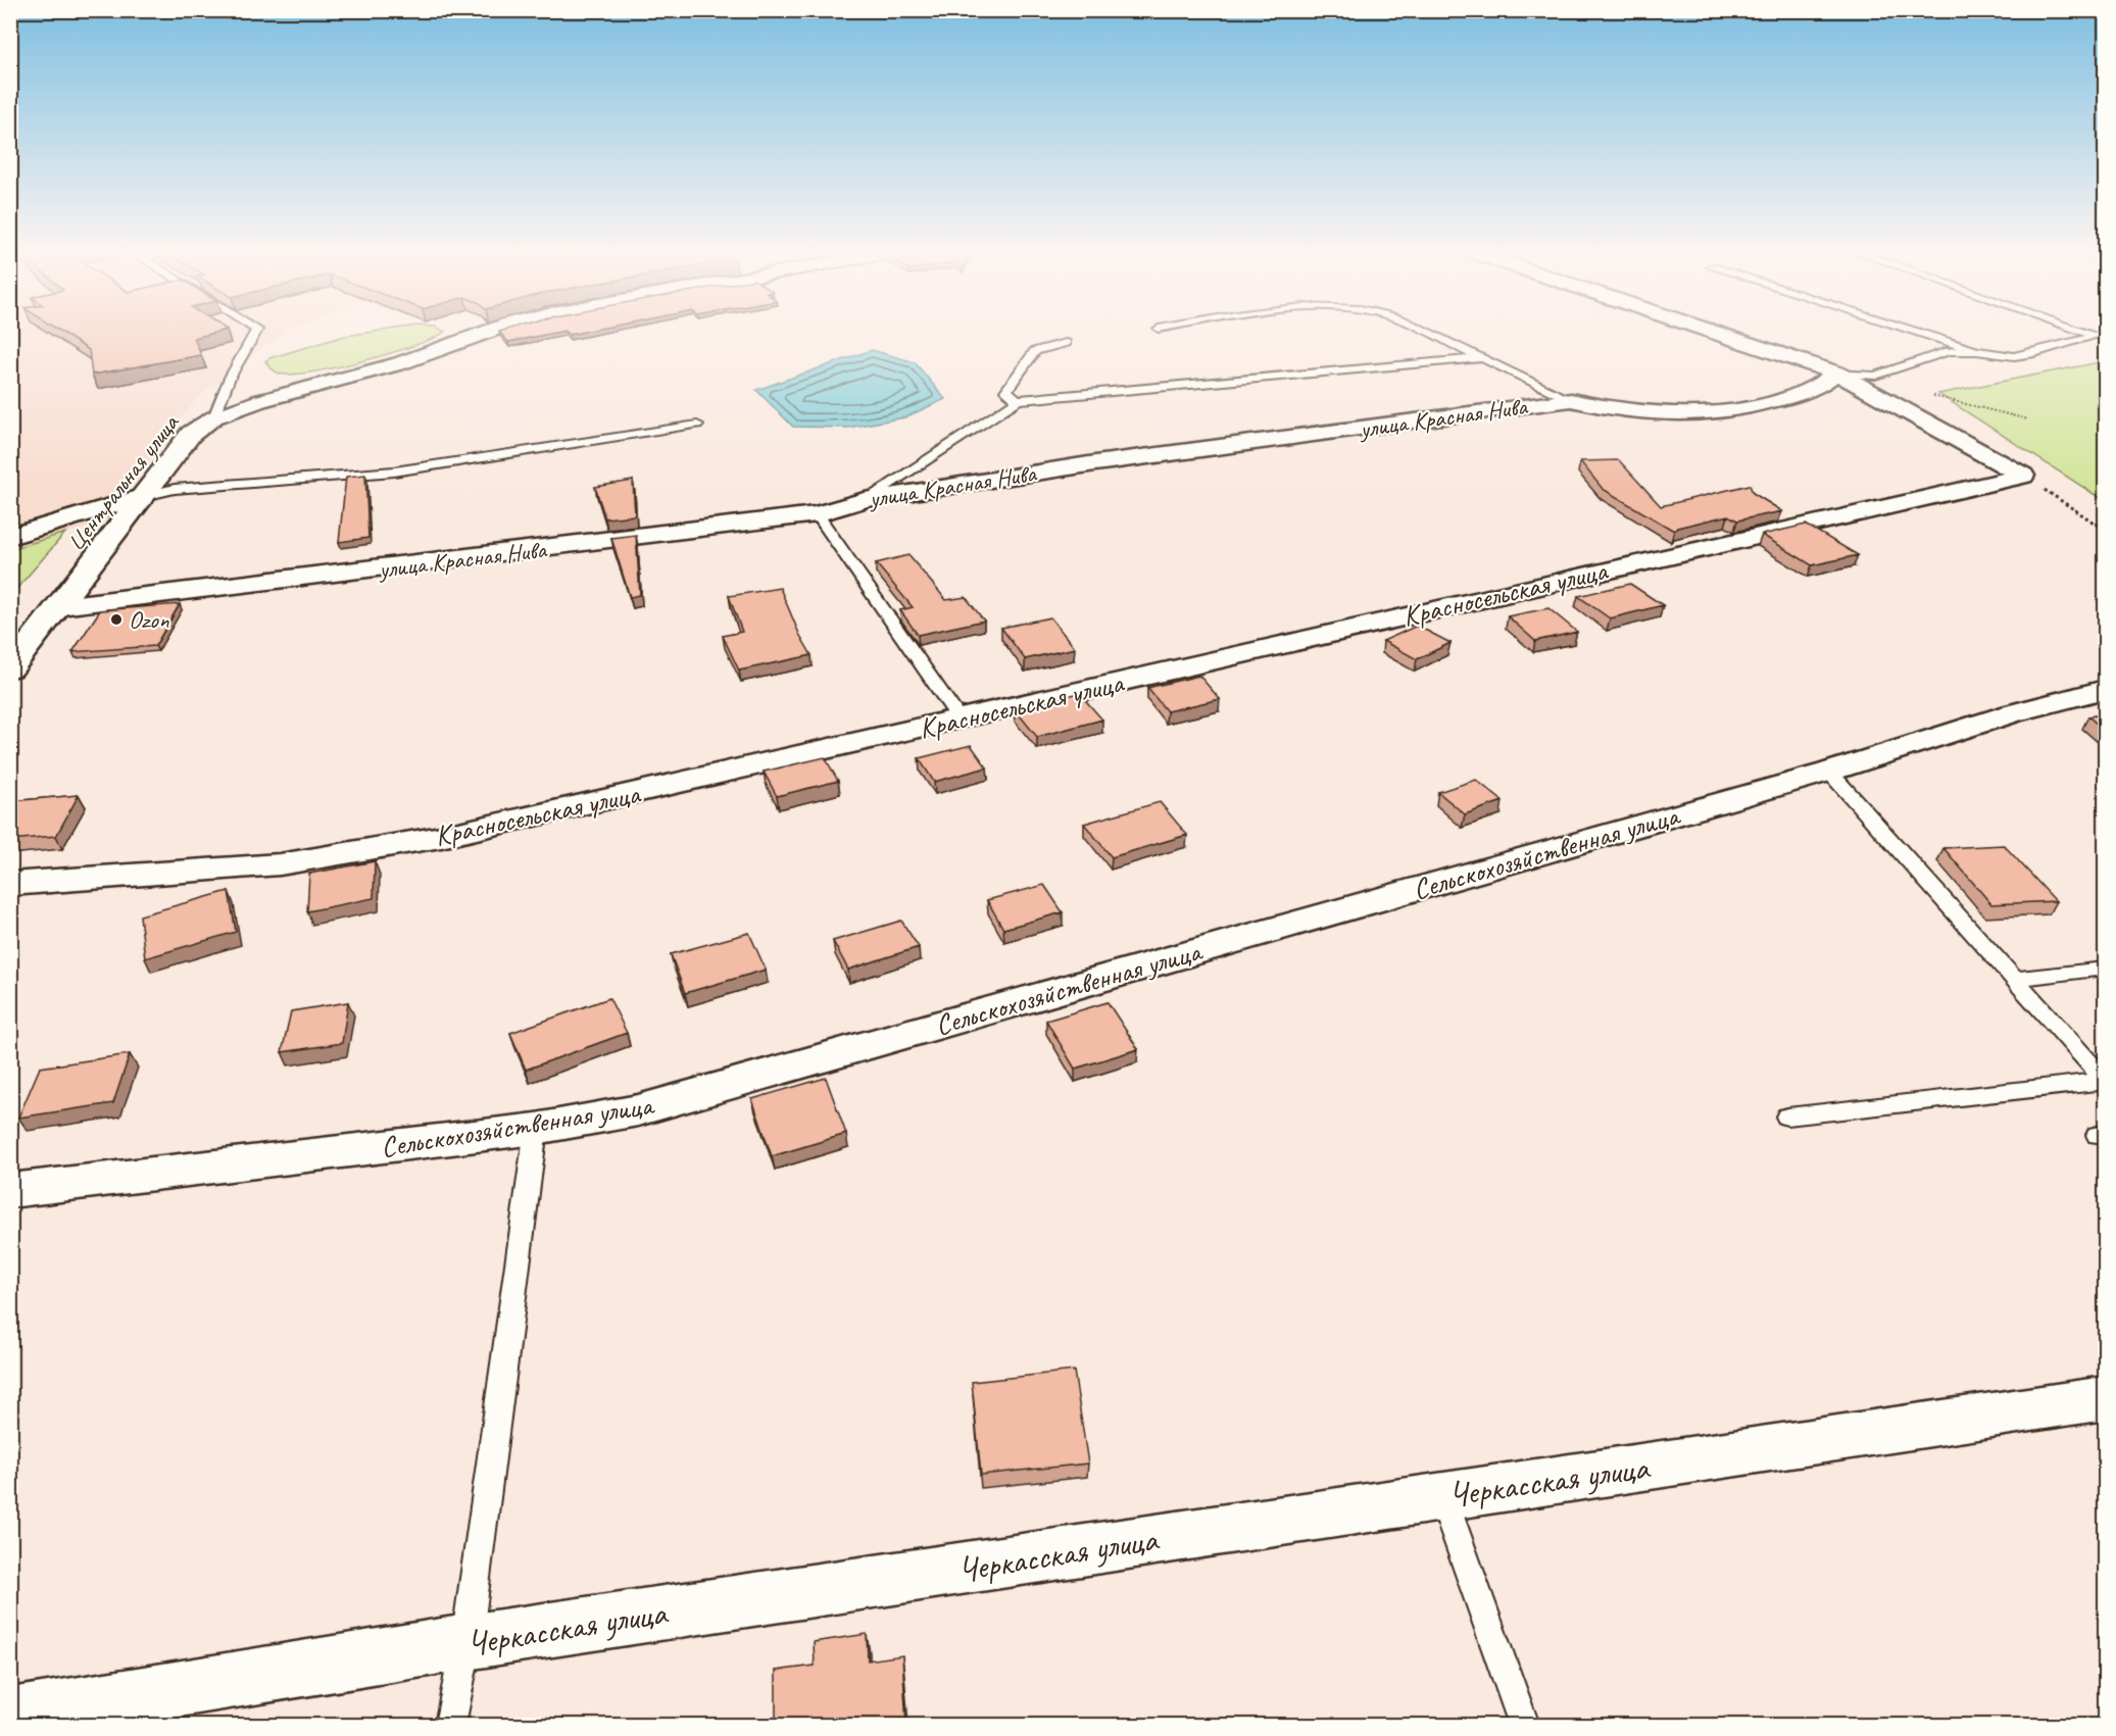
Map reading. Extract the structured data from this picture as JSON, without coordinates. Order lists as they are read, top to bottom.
{
  "streets": {
    "street": [
      "улица Красная Нива",
      "Центральная улица",
      "Красносельская улица",
      "Сельскохозяйственная улица",
      "Черкасская улица"
    ]
  },
  "crossings": [
    ["улица Красная Нива", "Центральная улица"]
  ],
  "places": ["Ozon"]
}
